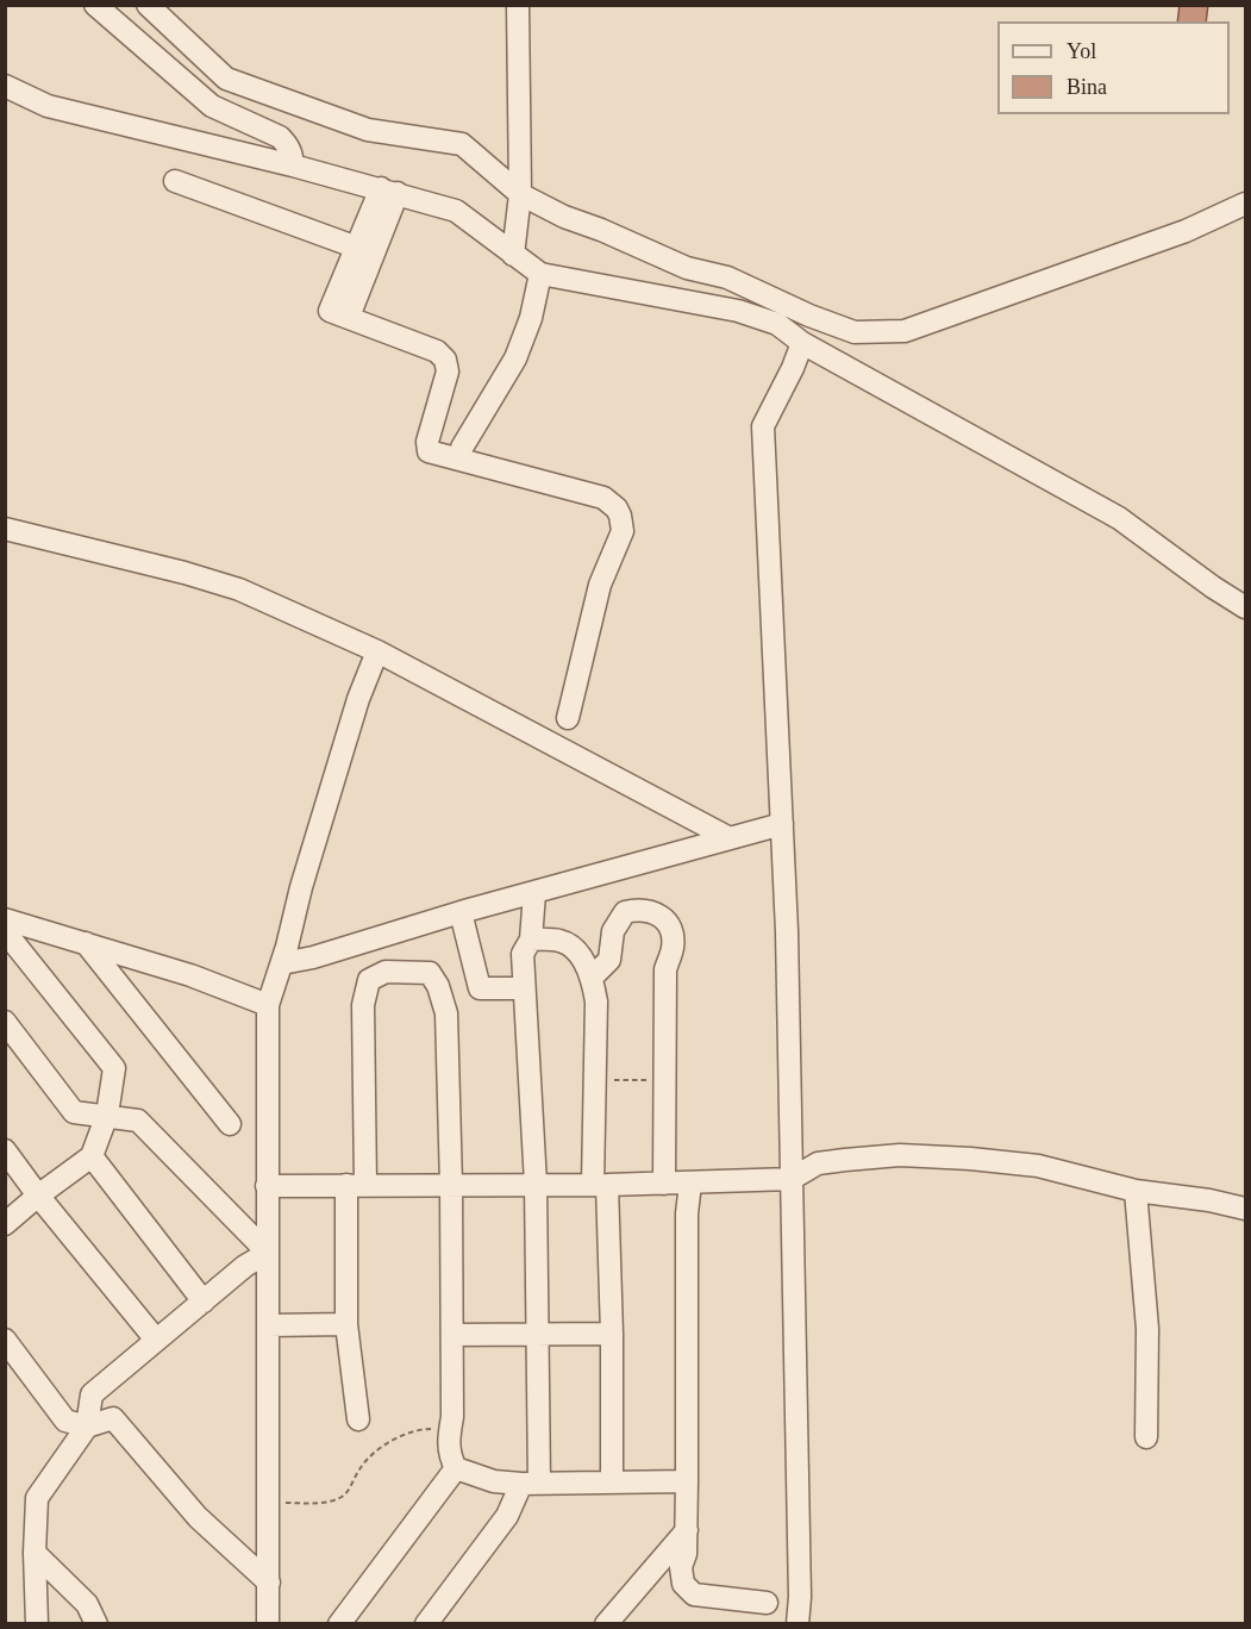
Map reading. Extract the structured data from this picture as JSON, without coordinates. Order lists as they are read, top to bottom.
{
  "legend": ["Yol", "Bina"]
}
